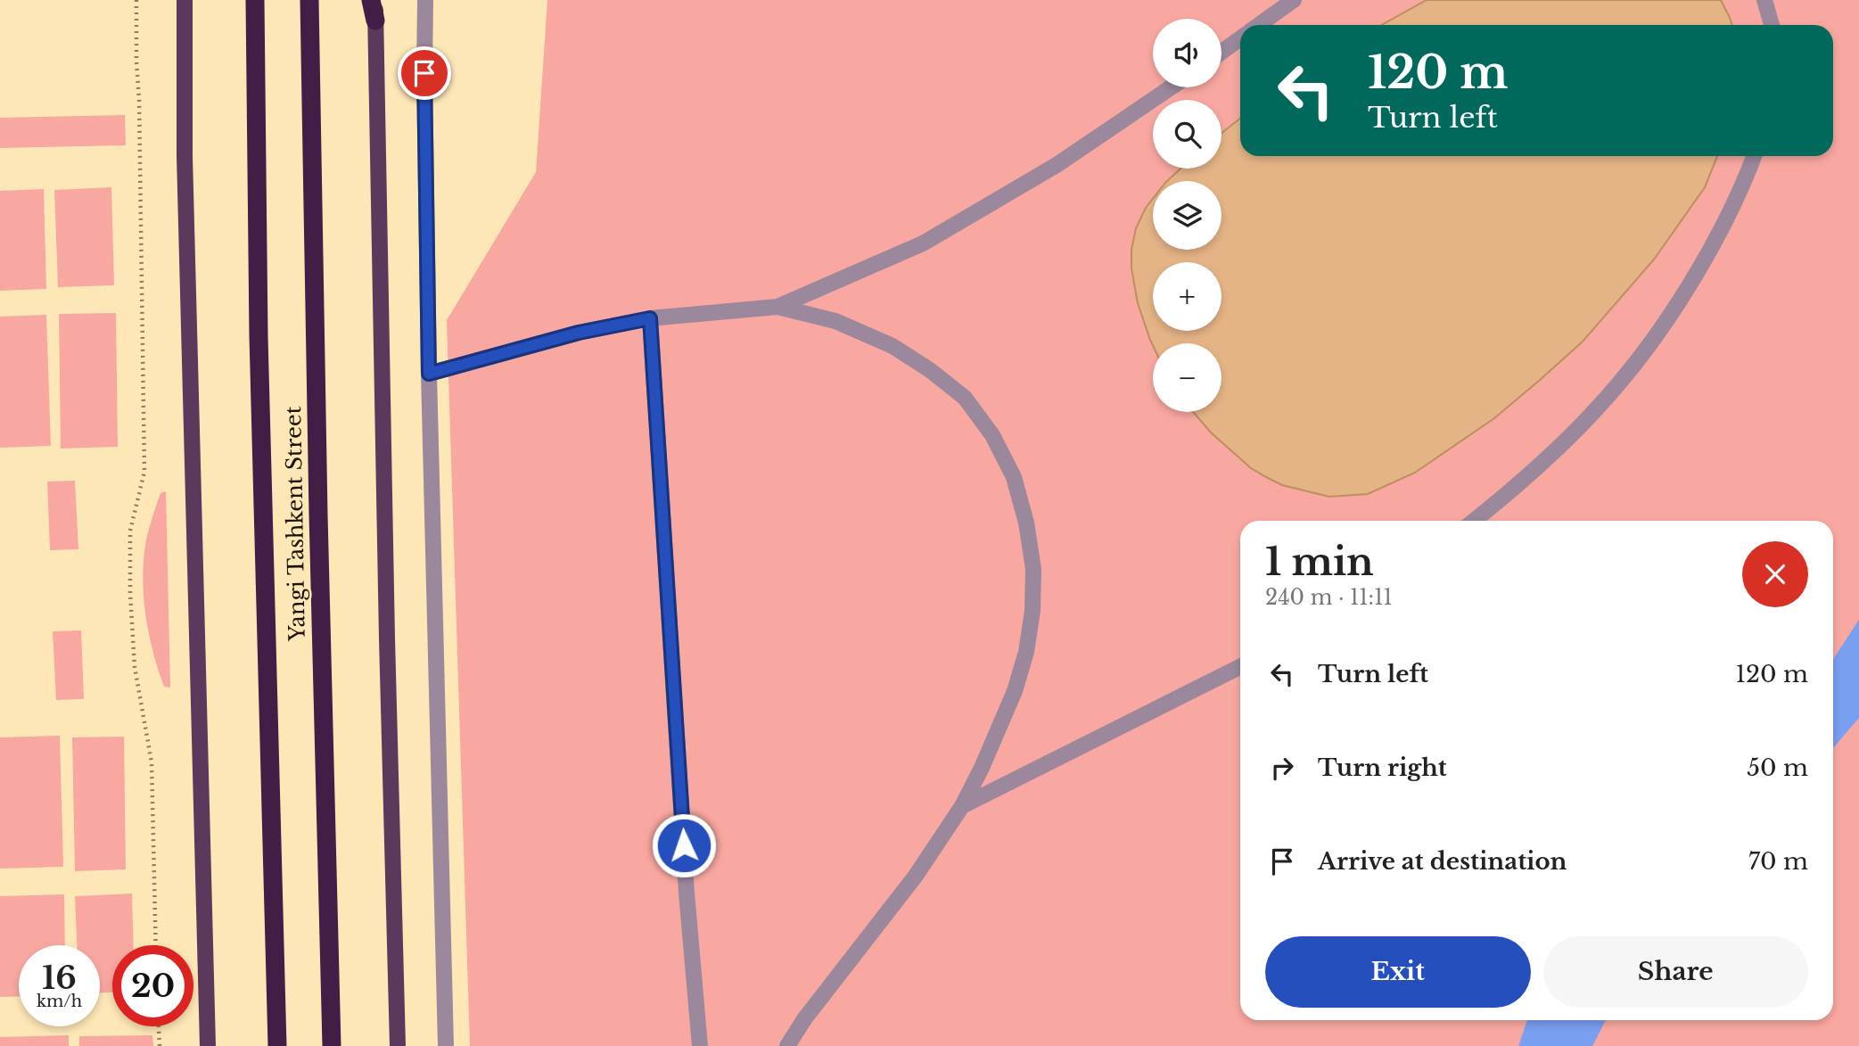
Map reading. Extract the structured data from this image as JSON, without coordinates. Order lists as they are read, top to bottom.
{
  "streets": {
    "highway": ["Yangi Tashkent Street"]
  },
  "page": {
    "map_buttons": ["+", "−"],
    "turn": ["120 m", "Turn left"],
    "heading": ["1 min", "240 m · 11:11"],
    "list": [
      {
        "name": "Turn left",
        "value": "120 m"
      },
      {
        "name": "Turn right",
        "value": "50 m"
      },
      {
        "name": "Arrive at destination",
        "value": "70 m"
      }
    ],
    "buttons": ["Exit", "Share"],
    "speed": "16 km/h",
    "limit": "20"
  }
}
